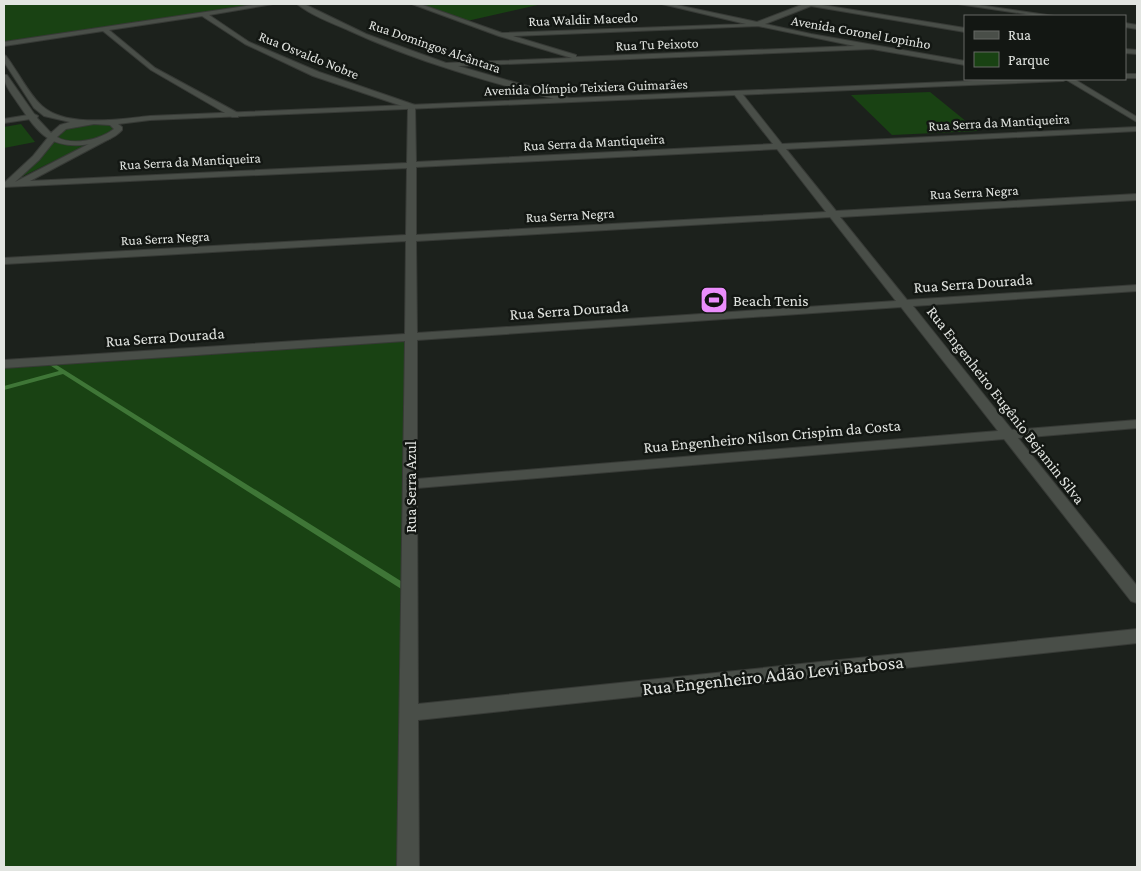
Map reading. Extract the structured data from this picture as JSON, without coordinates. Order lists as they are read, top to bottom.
{
  "streets": {
    "street": [
      "Rua Waldir Macedo",
      "Avenida Coronel Lopinho",
      "Rua Tu Peixoto",
      "Rua Domingos Alcântara",
      "Rua Osvaldo Nobre",
      "Avenida Olímpio Teixiera Guimarães",
      "Rua Serra da Mantiqueira",
      "Rua Serra Negra",
      "Rua Serra Dourada",
      "Rua Engenheiro Eugênio Bejamin Silva",
      "Rua Engenheiro Nilson Crispim da Costa",
      "Rua Serra Azul",
      "Rua Engenheiro Adão Levi Barbosa"
    ]
  },
  "crossings": [
    ["Rua Waldir Macedo", "Avenida Coronel Lopinho"],
    ["Avenida Coronel Lopinho", "Rua Tu Peixoto"],
    ["Rua Tu Peixoto", "Rua Domingos Alcântara"],
    ["Rua Domingos Alcântara", "Avenida Olímpio Teixiera Guimarães"],
    ["Rua Osvaldo Nobre", "Avenida Olímpio Teixiera Guimarães"],
    ["Rua Osvaldo Nobre", "Rua Serra Azul"],
    ["Avenida Olímpio Teixiera Guimarães", "Rua Engenheiro Eugênio Bejamin Silva"],
    ["Avenida Olímpio Teixiera Guimarães", "Rua Serra Azul"],
    ["Rua Serra da Mantiqueira", "Rua Engenheiro Eugênio Bejamin Silva"],
    ["Rua Serra da Mantiqueira", "Rua Serra Azul"],
    ["Rua Serra Negra", "Rua Engenheiro Eugênio Bejamin Silva"],
    ["Rua Serra Negra", "Rua Serra Azul"],
    ["Rua Serra Dourada", "Rua Engenheiro Eugênio Bejamin Silva"],
    ["Rua Serra Dourada", "Rua Serra Azul"],
    ["Rua Engenheiro Eugênio Bejamin Silva", "Rua Engenheiro Nilson Crispim da Costa"],
    ["Rua Engenheiro Nilson Crispim da Costa", "Rua Serra Azul"],
    ["Rua Serra Azul", "Rua Engenheiro Adão Levi Barbosa"]
  ],
  "places": {
    "sports": ["Beach Tenis"]
  },
  "legend": ["Rua", "Parque"]
}
